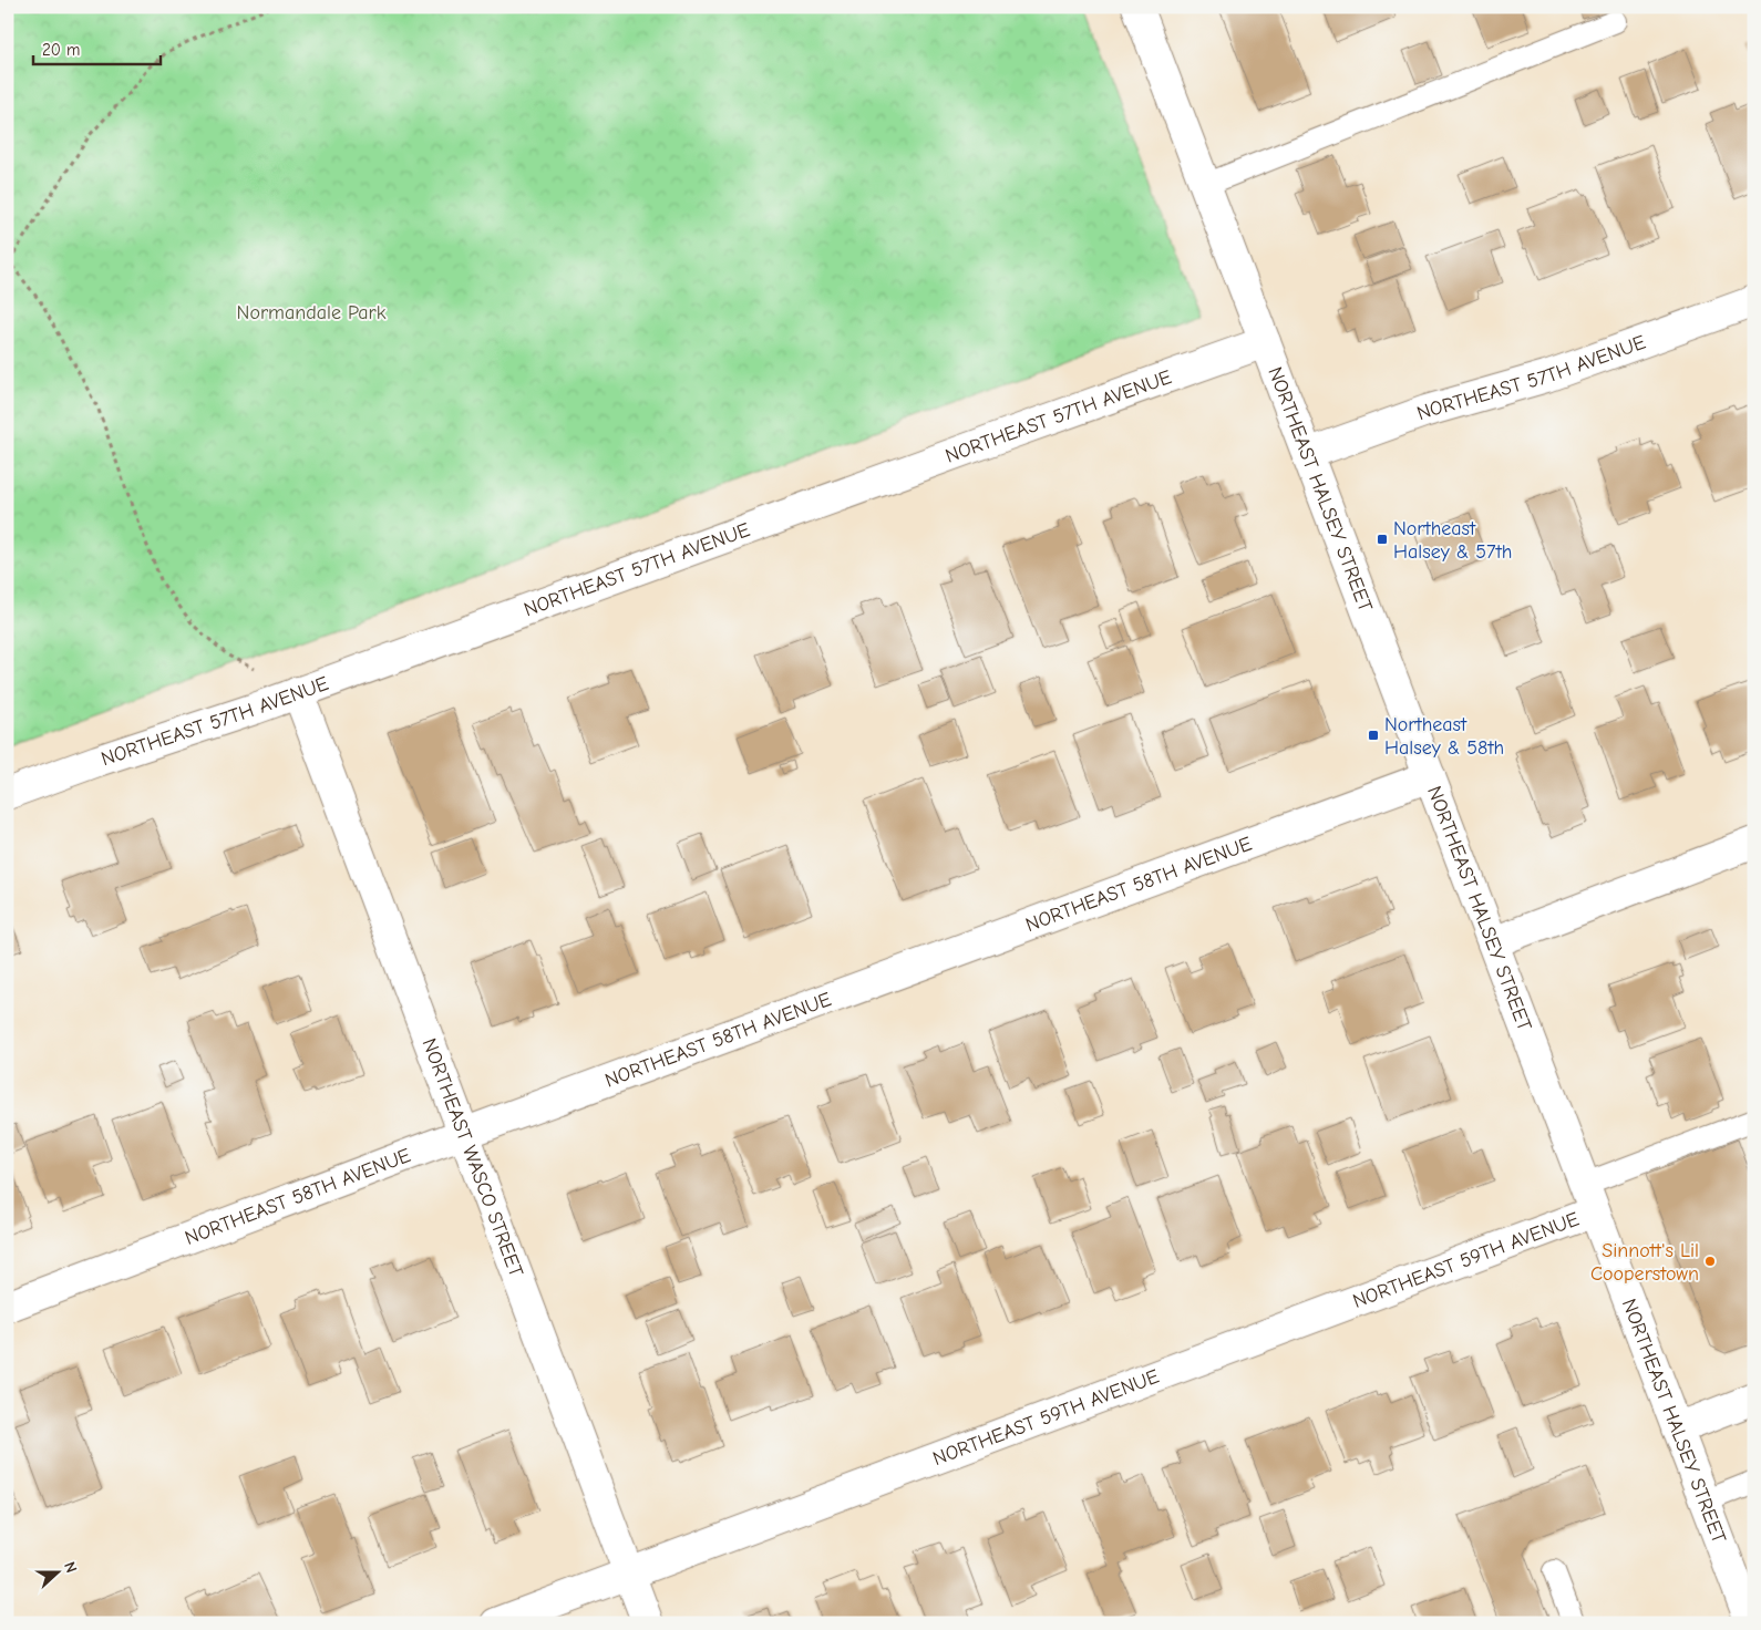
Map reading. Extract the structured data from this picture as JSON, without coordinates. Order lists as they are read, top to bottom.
{
  "streets": {
    "street": [
      "NORTHEAST 57TH AVENUE",
      "NORTHEAST HALSEY STREET",
      "NORTHEAST 58TH AVENUE",
      "NORTHEAST WASCO STREET",
      "NORTHEAST 59TH AVENUE"
    ]
  },
  "crossings": [
    ["NORTHEAST 57TH AVENUE", "NORTHEAST HALSEY STREET"],
    ["NORTHEAST 57TH AVENUE", "NORTHEAST WASCO STREET"],
    ["NORTHEAST HALSEY STREET", "NORTHEAST 58TH AVENUE"],
    ["NORTHEAST HALSEY STREET", "NORTHEAST 59TH AVENUE"],
    ["NORTHEAST 58TH AVENUE", "NORTHEAST WASCO STREET"],
    ["NORTHEAST WASCO STREET", "NORTHEAST 59TH AVENUE"]
  ],
  "parks": ["Normandale Park"],
  "places": {
    "transit": ["Northeast Halsey & 57th", "Northeast Halsey & 58th"],
    "other": ["Sinnott's Lil Cooperstown"]
  },
  "scale_bar": "20 m",
  "north": "right"
}
